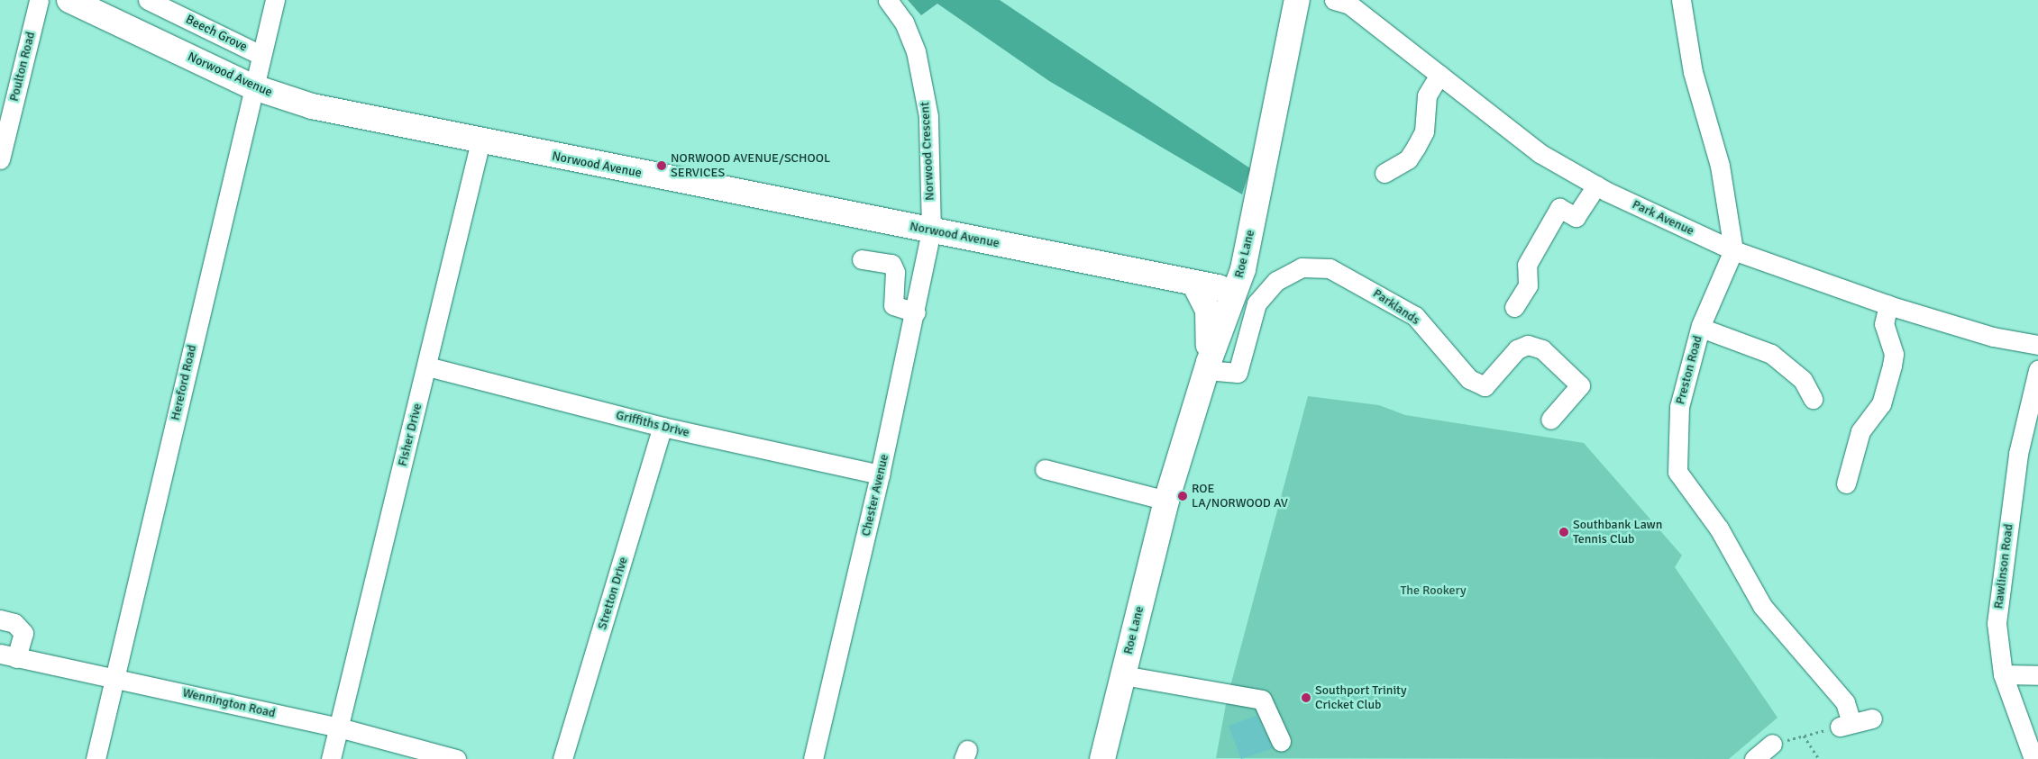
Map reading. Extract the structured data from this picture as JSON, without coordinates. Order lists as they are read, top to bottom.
{
  "streets": {
    "main road": ["Norwood Avenue", "Roe Lane"],
    "street": [
      "Beech Grove",
      "Poulton Road",
      "Norwood Crescent",
      "Park Avenue",
      "Parklands",
      "Preston Road",
      "Hereford Road",
      "Griffiths Drive",
      "Fisher Drive",
      "Chester Avenue",
      "Rawlinson Road",
      "Stretton Drive",
      "Wennington Road"
    ]
  },
  "crossings": [
    ["Norwood Avenue", "Norwood Crescent"],
    ["Norwood Avenue", "Roe Lane"],
    ["Norwood Avenue", "Hereford Road"],
    ["Norwood Avenue", "Fisher Drive"],
    ["Norwood Avenue", "Chester Avenue"],
    ["Norwood Crescent", "Chester Avenue"],
    ["Park Avenue", "Preston Road"],
    ["Roe Lane", "Parklands"],
    ["Hereford Road", "Wennington Road"],
    ["Griffiths Drive", "Fisher Drive"],
    ["Griffiths Drive", "Chester Avenue"],
    ["Griffiths Drive", "Stretton Drive"],
    ["Fisher Drive", "Wennington Road"]
  ],
  "parks": ["The Rookery"],
  "places": [
    "NORWOOD AVENUE/SCHOOL SERVICES",
    "ROE LA/NORWOOD AV",
    "Southbank Lawn Tennis Club",
    "Southport Trinity Cricket Club"
  ]
}
